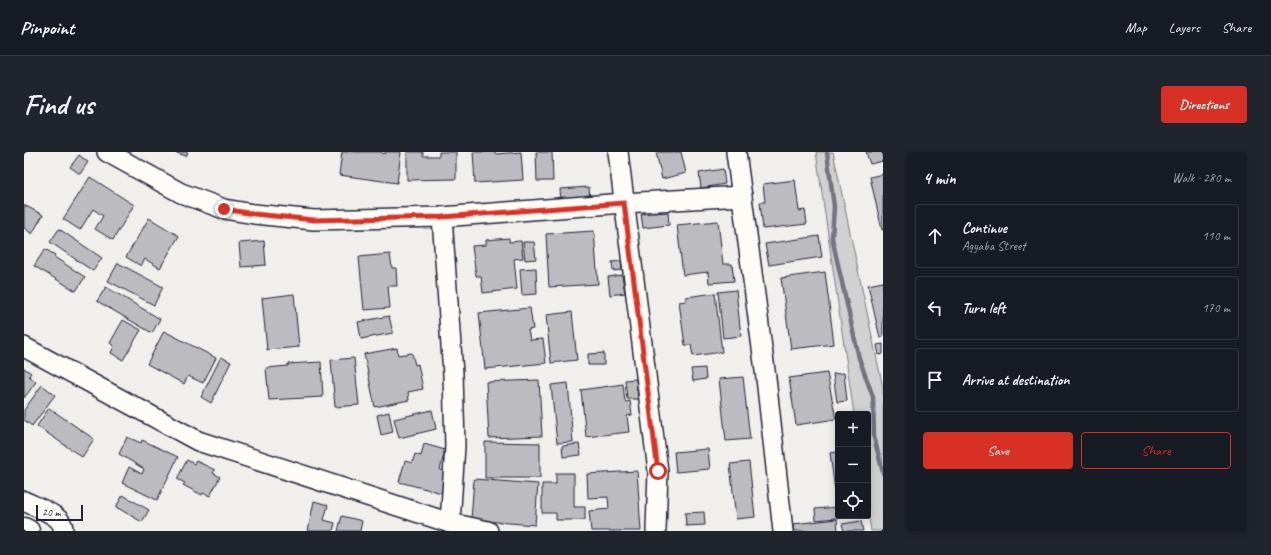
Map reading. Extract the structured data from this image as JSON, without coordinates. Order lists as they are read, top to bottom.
{
  "scale_bar": "20 m",
  "page": {
    "header": "Pinpoint",
    "nav": ["Map", "Layers", "Share"],
    "buttons": [
      "Directions",
      ["Save", "Share"]
    ],
    "title": "Find us",
    "heading": ["4 min", "Walk · 280 m"],
    "list": [
      ["Continue", "Agyaba Street", "110 m"],
      ["Turn left", "170 m"],
      "Arrive at destination"
    ],
    "map_buttons": ["+", "−"],
    "scale": "20 m"
  }
}
